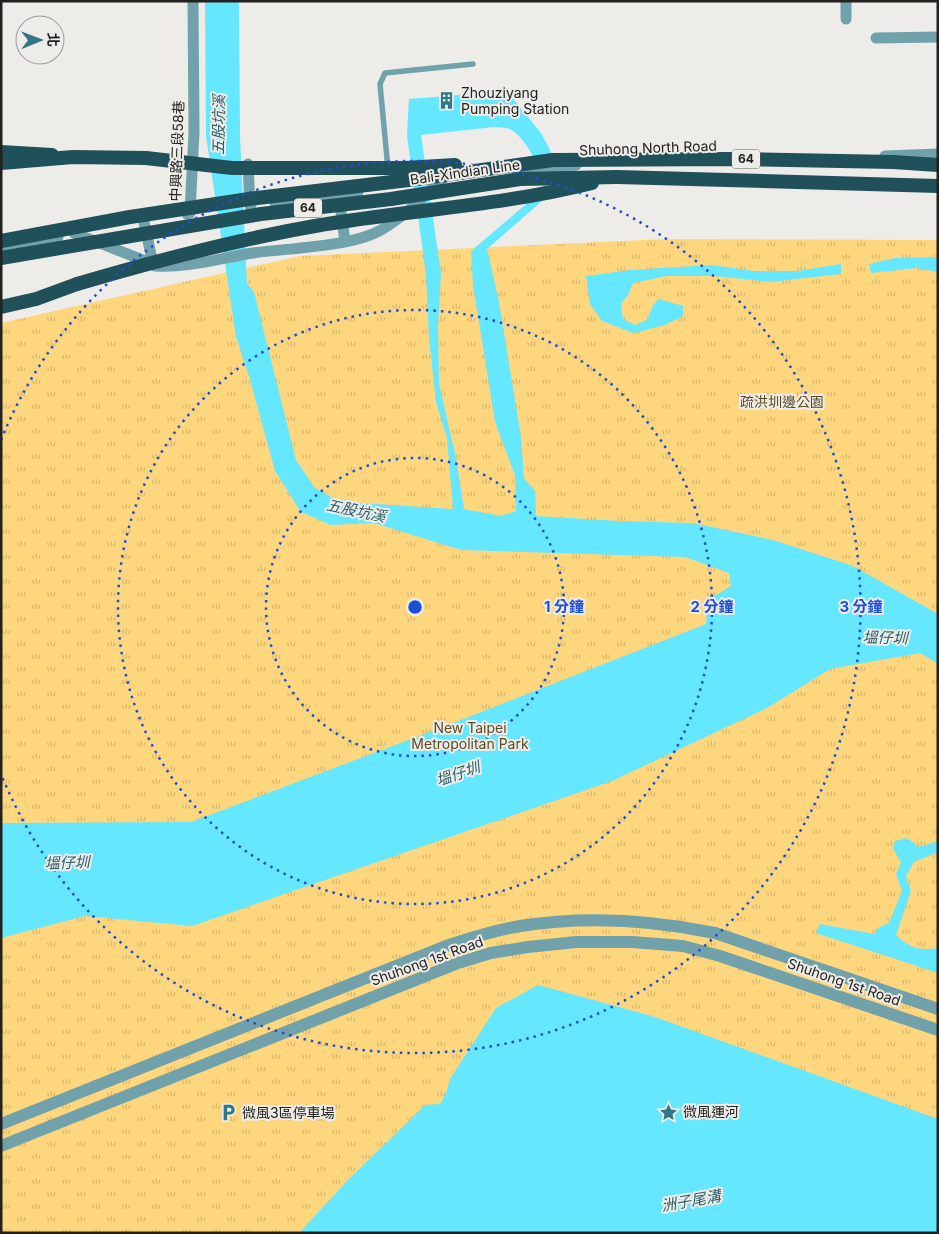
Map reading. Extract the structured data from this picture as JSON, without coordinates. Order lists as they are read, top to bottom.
{
  "streets": {
    "highway": ["64", "Bali-Xindian Line"],
    "street": ["Shuhong North Road", "中興路三段58巷", "Shuhong 1st Road"]
  },
  "water": ["五股坑溪", "塭仔圳", "洲子尾溝"],
  "parks": ["疏洪圳邊公園", "New Taipei Metropolitan Park"],
  "places": {
    "building": ["Zhouziyang Pumping Station"],
    "place": ["微風運河"],
    "parking": ["微風3區停車場"]
  },
  "north": "right",
  "rings": ["1 分鐘", "2 分鐘", "3 分鐘"]
}
